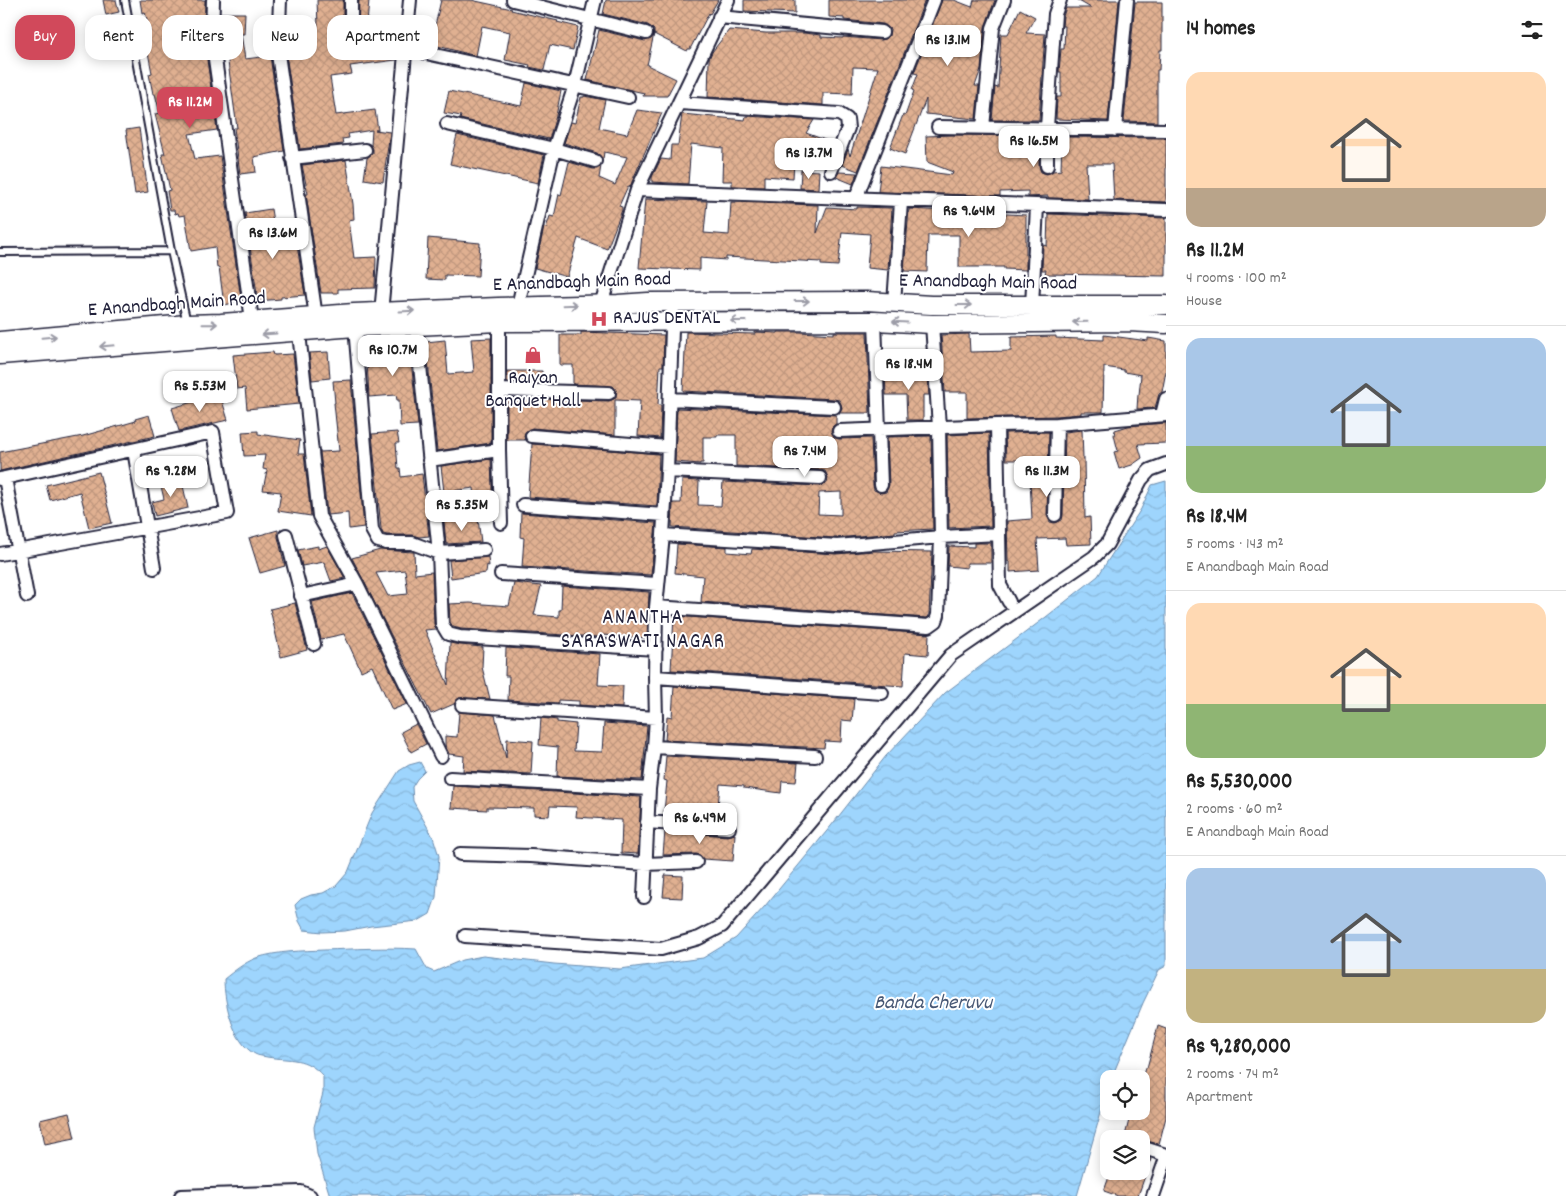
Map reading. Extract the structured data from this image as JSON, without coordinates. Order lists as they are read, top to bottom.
{
  "streets": {
    "street": ["E Anandbagh Main Road"]
  },
  "districts": ["ANANTHA SARASWATI NAGAR"],
  "water": ["Banda Cheruvu"],
  "places": {
    "hospital": ["RAJUS DENTAL"],
    "shop": ["Raiyan Banquet Hall"]
  },
  "page": {
    "heading": "14 homes",
    "chip": [
      "Buy",
      "Rent",
      "Filters",
      "New",
      "Apartment"
    ],
    "price": [
      "Rs 13.1M",
      "Rs 11.2M",
      "Rs 16.5M",
      "Rs 13.7M",
      "Rs 9.64M",
      "Rs 13.6M",
      "Rs 10.7M",
      "Rs 18.4M",
      "Rs 5.53M",
      "Rs 7.4M",
      "Rs 9.28M",
      "Rs 11.3M",
      "Rs 5.35M",
      "Rs 6.49M"
    ],
    "list": [
      {
        "name": "Rs 11.2M",
        "note": "4 rooms · 100 m² · House"
      },
      {
        "name": "Rs 18.4M",
        "note": "5 rooms · 143 m² · E Anandbagh Main Road"
      },
      {
        "name": "Rs 5,530,000",
        "note": "2 rooms · 60 m² · E Anandbagh Main Road"
      },
      {
        "name": "Rs 9,280,000",
        "note": "2 rooms · 74 m² · Apartment"
      }
    ]
  }
}
